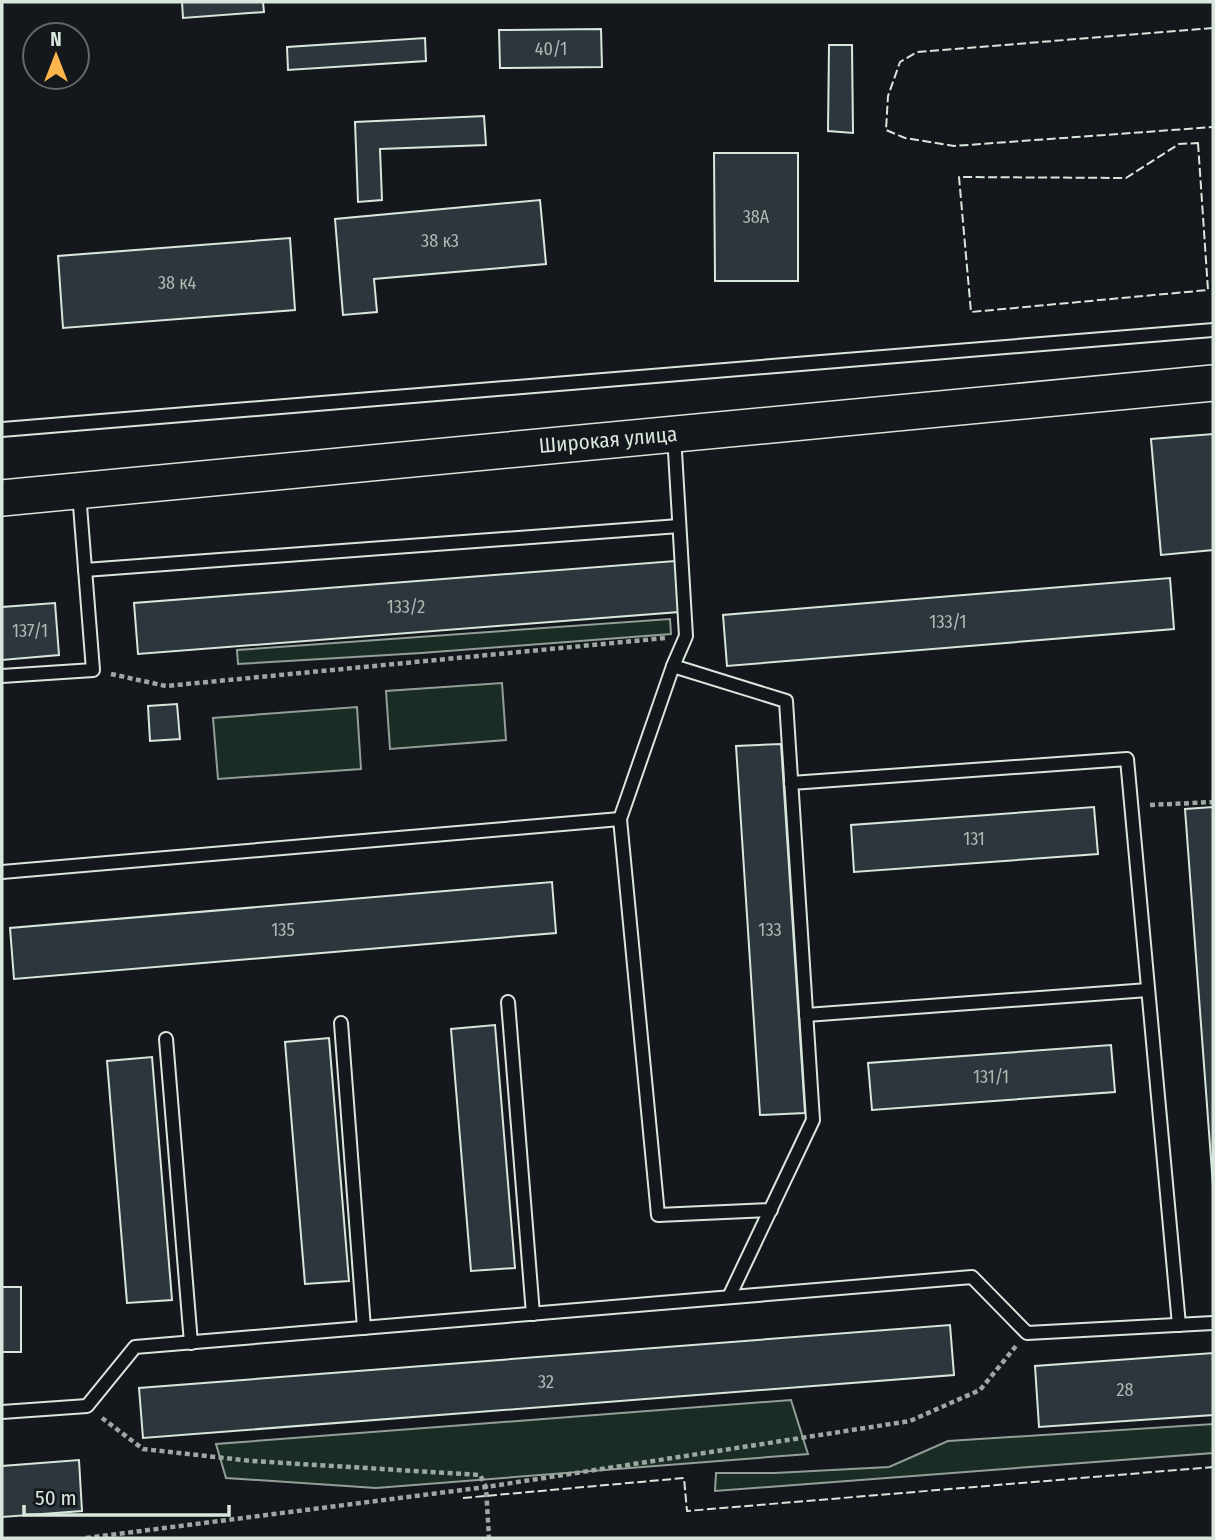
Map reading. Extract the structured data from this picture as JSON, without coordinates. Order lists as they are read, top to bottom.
{
  "streets": {
    "street": ["Широкая улица"]
  },
  "house_numbers": [
    "40/1",
    "38А",
    "38 к3",
    "38 к4",
    "133/2",
    "133/1",
    "137/1",
    "131",
    "135",
    "133",
    "131/1",
    "32",
    "28"
  ],
  "scale_bar": "50 m",
  "north": "top"
}
